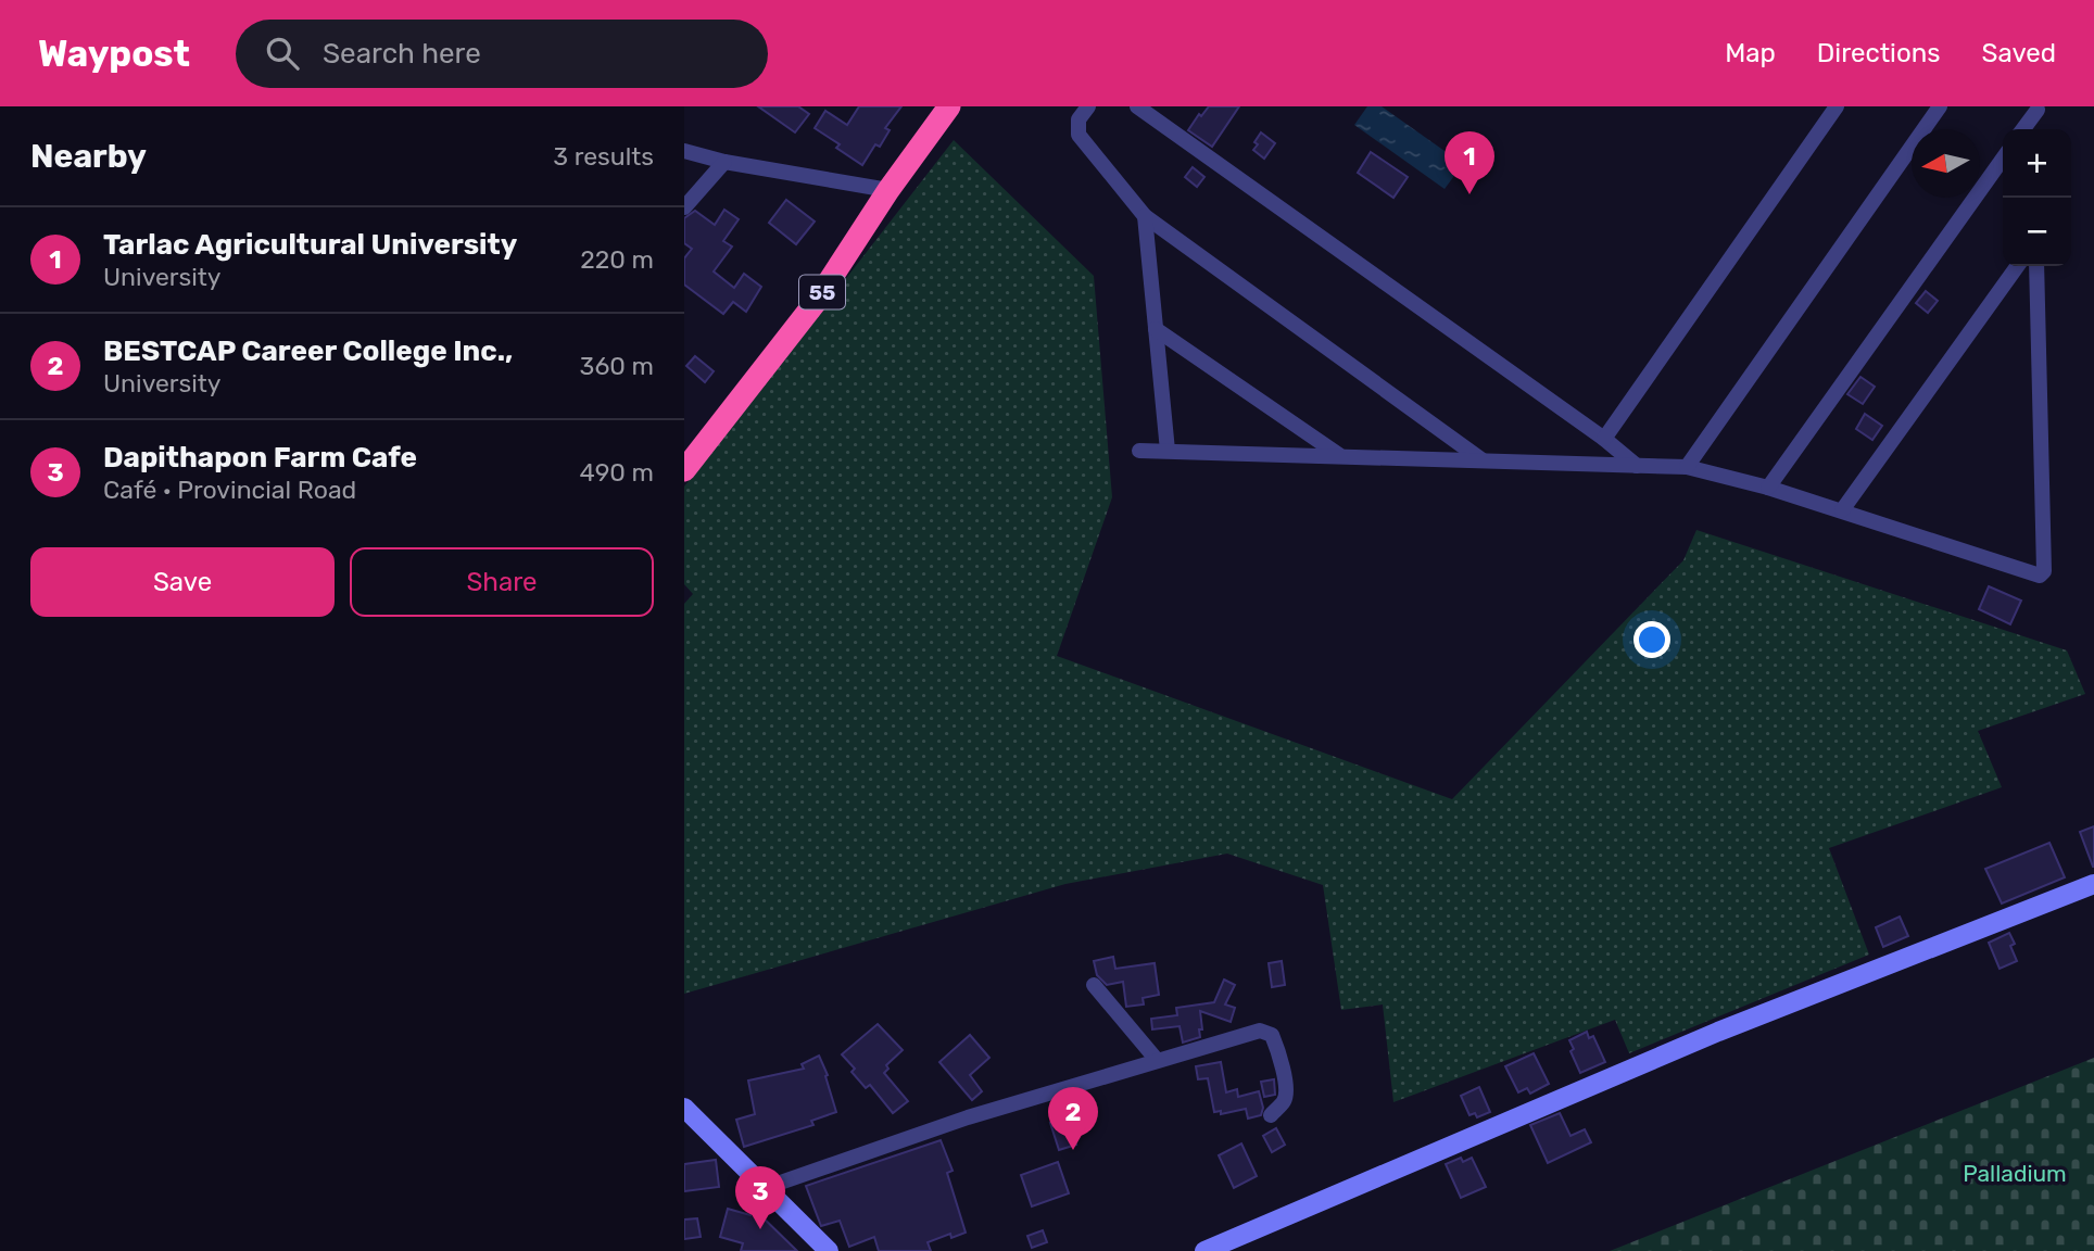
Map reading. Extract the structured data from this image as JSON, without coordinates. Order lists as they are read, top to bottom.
{
  "streets": {
    "highway": ["55"]
  },
  "parks": ["Palladium"],
  "north": "left",
  "page": {
    "header": "Waypost",
    "search": "Search here",
    "nav": ["Map", "Directions", "Saved"],
    "heading": ["Nearby", "3 results"],
    "map_buttons": ["+", "−"],
    "pins": ["1", "2", "3"],
    "list": [
      {
        "mark": "1",
        "name": "Tarlac Agricultural University",
        "note": "University",
        "value": "220 m"
      },
      {
        "mark": "2",
        "name": "BESTCAP Career College Inc.,",
        "note": "University",
        "value": "360 m"
      },
      {
        "mark": "3",
        "name": "Dapithapon Farm Cafe",
        "note": "Café · Provincial Road",
        "value": "490 m"
      }
    ],
    "buttons": ["Save", "Share"]
  }
}
